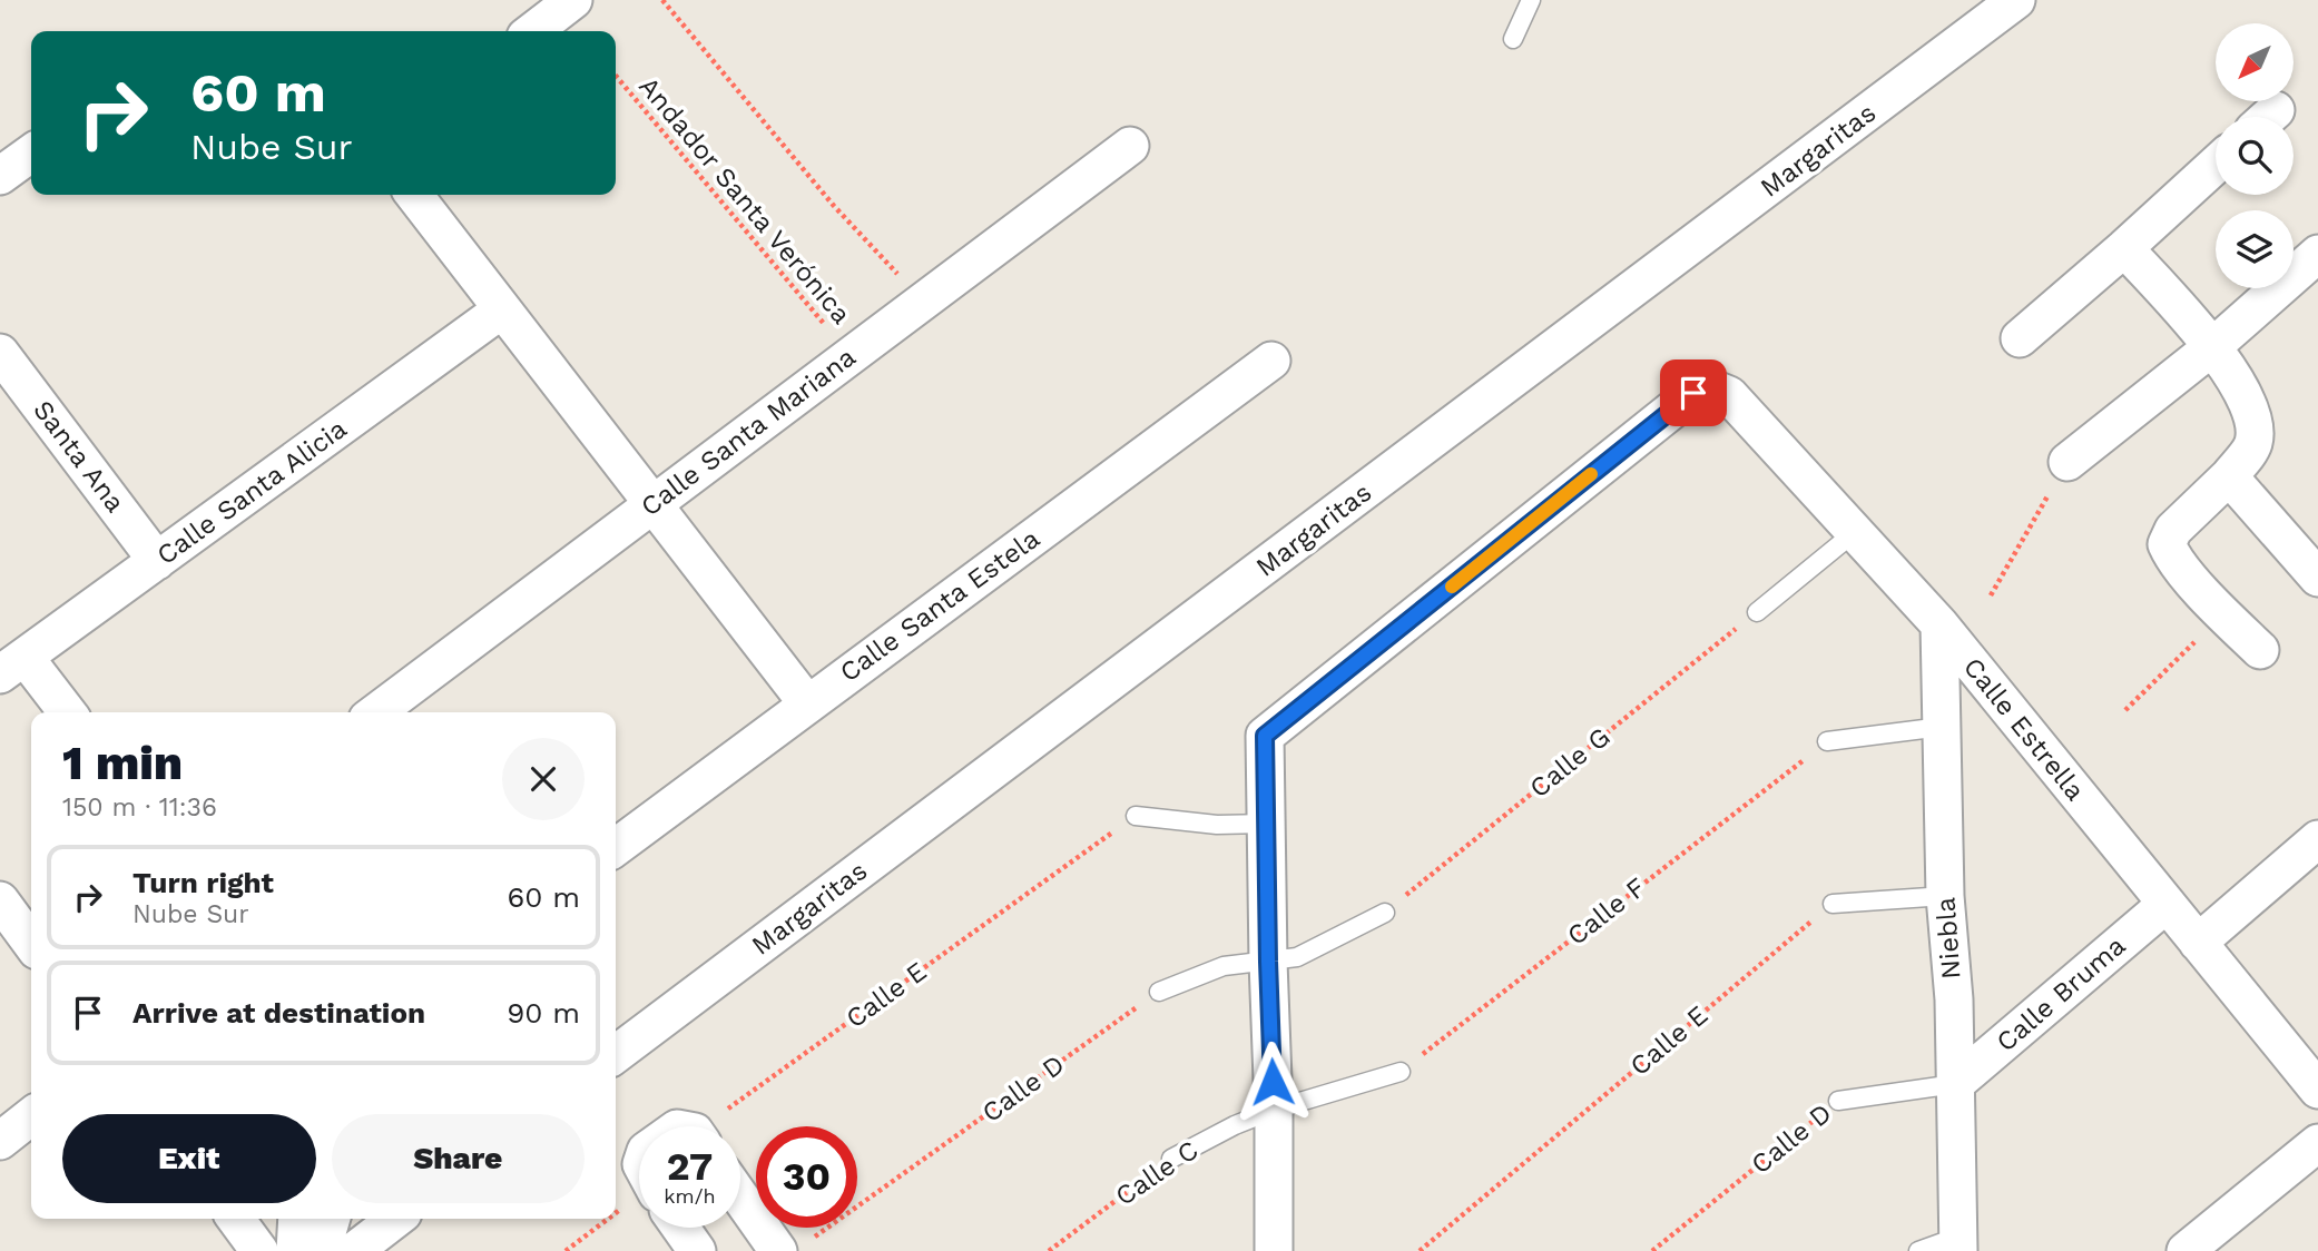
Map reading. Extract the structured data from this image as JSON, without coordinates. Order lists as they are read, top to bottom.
{
  "streets": {
    "street": [
      "Margaritas",
      "Calle Santa Mariana",
      "Santa Ana",
      "Calle Santa Alicia",
      "Calle Santa Estela",
      "Calle Estrella",
      "Niebla",
      "Calle Bruma"
    ],
    "lane": ["Calle D", "Calle C"],
    "path": [
      "Andador Santa Verónica",
      "Calle G",
      "Calle F",
      "Calle E"
    ]
  },
  "crossings": [
    ["Andador Santa Verónica", "Calle Santa Mariana"],
    ["Santa Ana", "Calle Santa Alicia"],
    ["Calle Estrella", "Niebla"],
    ["Calle Estrella", "Calle Bruma"],
    ["Niebla", "Calle Bruma"],
    ["Niebla", "Calle D"],
    ["Calle Bruma", "Calle D"]
  ],
  "north": "bottom left",
  "page": {
    "turn": ["60 m", "Nube Sur"],
    "heading": ["1 min", "150 m · 11:36"],
    "list": [
      {
        "name": "Turn right",
        "note": "Nube Sur",
        "value": "60 m"
      },
      {
        "name": "Arrive at destination",
        "value": "90 m"
      }
    ],
    "buttons": ["Exit", "Share"],
    "speed": "27 km/h",
    "limit": "30"
  }
}
